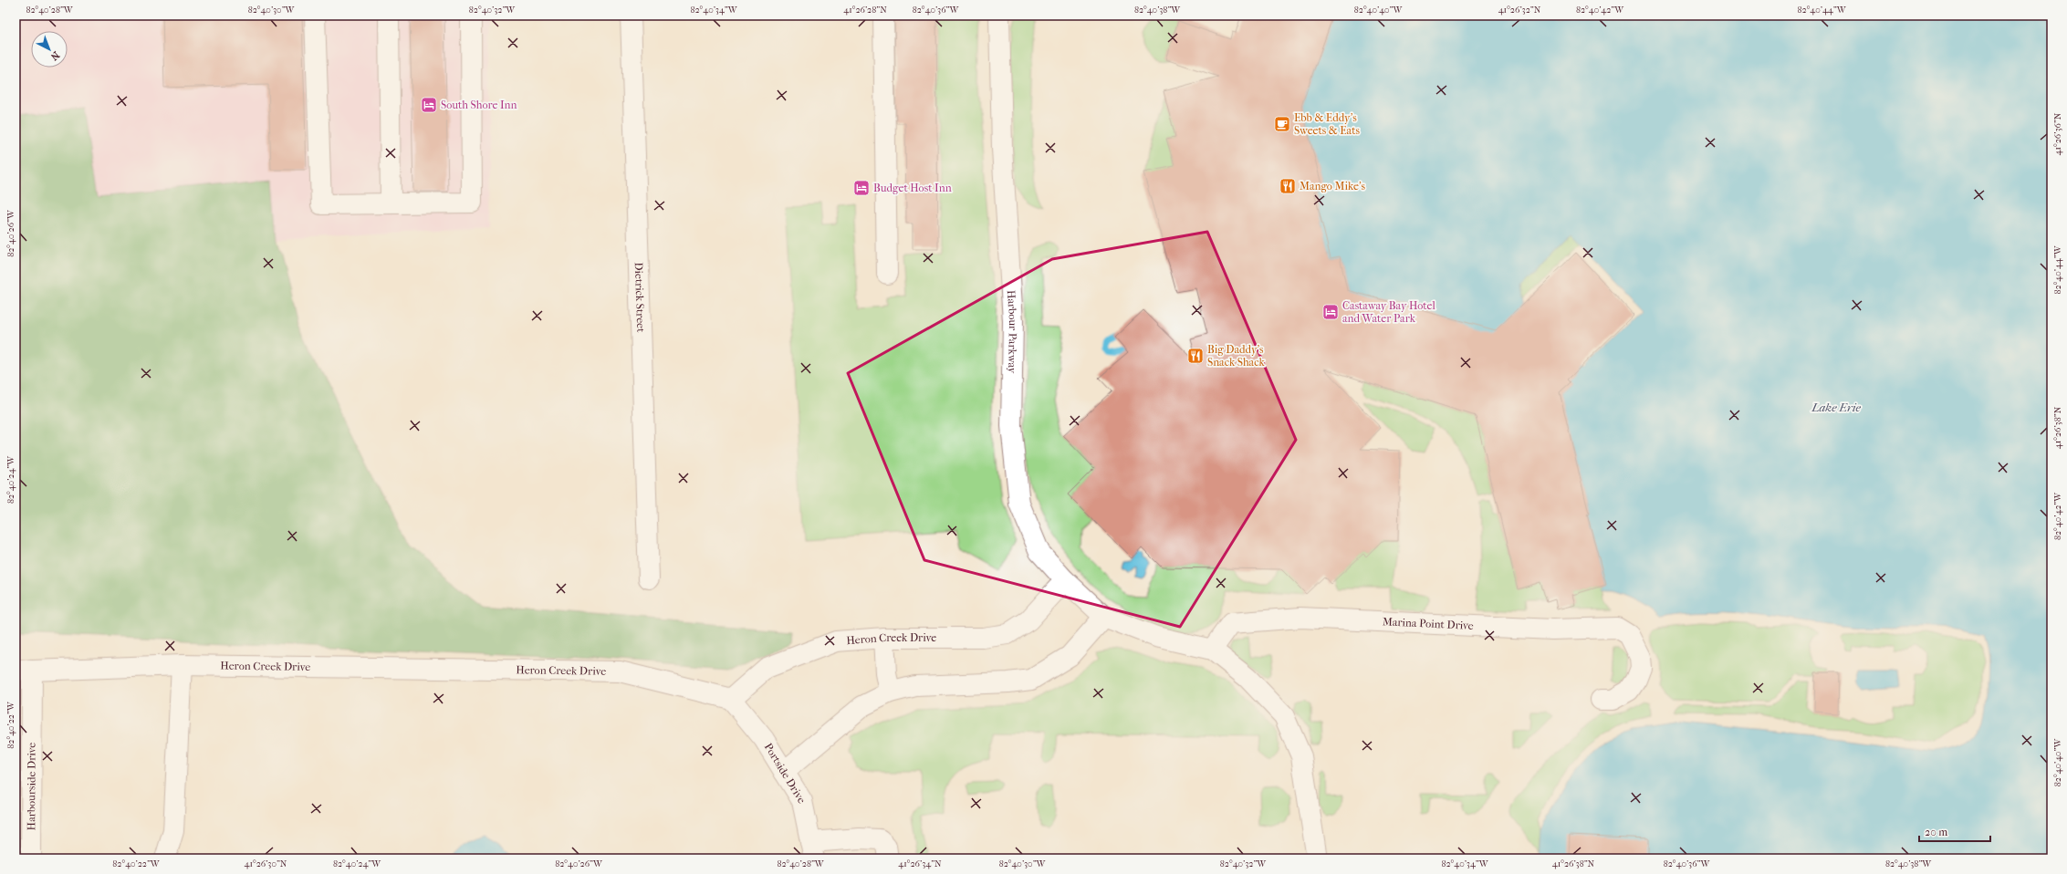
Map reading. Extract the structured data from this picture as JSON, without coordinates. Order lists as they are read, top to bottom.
{
  "streets": {
    "street": [
      "Dietrick Street",
      "Harbour Parkway",
      "Marina Point Drive",
      "Heron Creek Drive",
      "Portside Drive",
      "Harbourside Drive"
    ]
  },
  "crossings": [
    ["Harbour Parkway", "Heron Creek Drive"],
    ["Heron Creek Drive", "Portside Drive"],
    ["Heron Creek Drive", "Harbourside Drive"]
  ],
  "water": ["Lake Erie"],
  "places": {
    "hotel": ["South Shore Inn", "Budget Host Inn", "Castaway Bay Hotel and Water Park"],
    "cafe": ["Ebb & Eddy's Sweets & Eats"],
    "restaurant": ["Mango Mike's", "Big Daddy's Snack Shack"]
  },
  "scale_bar": "20 m",
  "north": "bottom right",
  "coordinates": [
    "82°40'28\"W",
    "82°40'30\"W",
    "82°40'32\"W",
    "82°40'34\"W",
    "41°26'28\"N",
    "82°40'36\"W",
    "82°40'38\"W",
    "82°40'40\"W",
    "41°26'32\"N",
    "82°40'42\"W",
    "82°40'44\"W",
    "41°26'36\"N",
    "82°40'26\"W",
    "41°26'38\"N",
    "82°40'24\"W",
    "82°40'22\"W",
    "41°26'30\"N",
    "41°26'34\"N"
  ]
}
